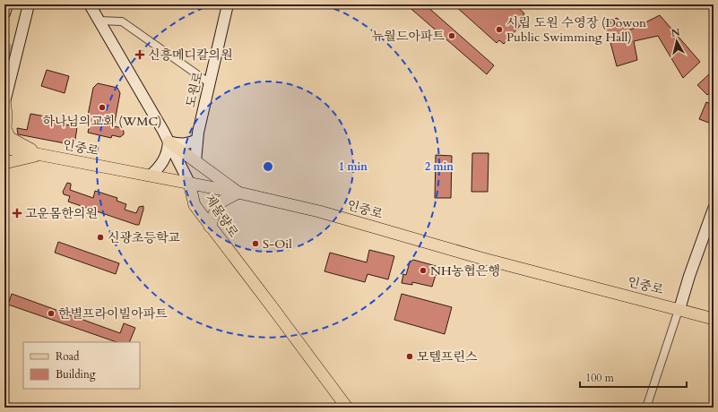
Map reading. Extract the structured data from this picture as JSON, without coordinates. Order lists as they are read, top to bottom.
{
  "streets": {
    "main road": ["도원로", "인중로", "제물량로"]
  },
  "crossings": [
    ["인중로", "제물량로"]
  ],
  "places": {
    "other": [
      "시립 도원 수영장 (Dowon Public Swimming Hall)",
      "뉴월드아파트",
      "하나님의교회 (WMC)",
      "신광초등학교",
      "S-Oil",
      "NH농협은행",
      "한별프라이빌아파트",
      "모텔프린스"
    ],
    "health": ["신흥메디칼의원", "고운몸한의원"]
  },
  "legend": ["Road", "Building"],
  "scale_bar": "100 m",
  "north": "top",
  "rings": ["1 min", "2 min"]
}
